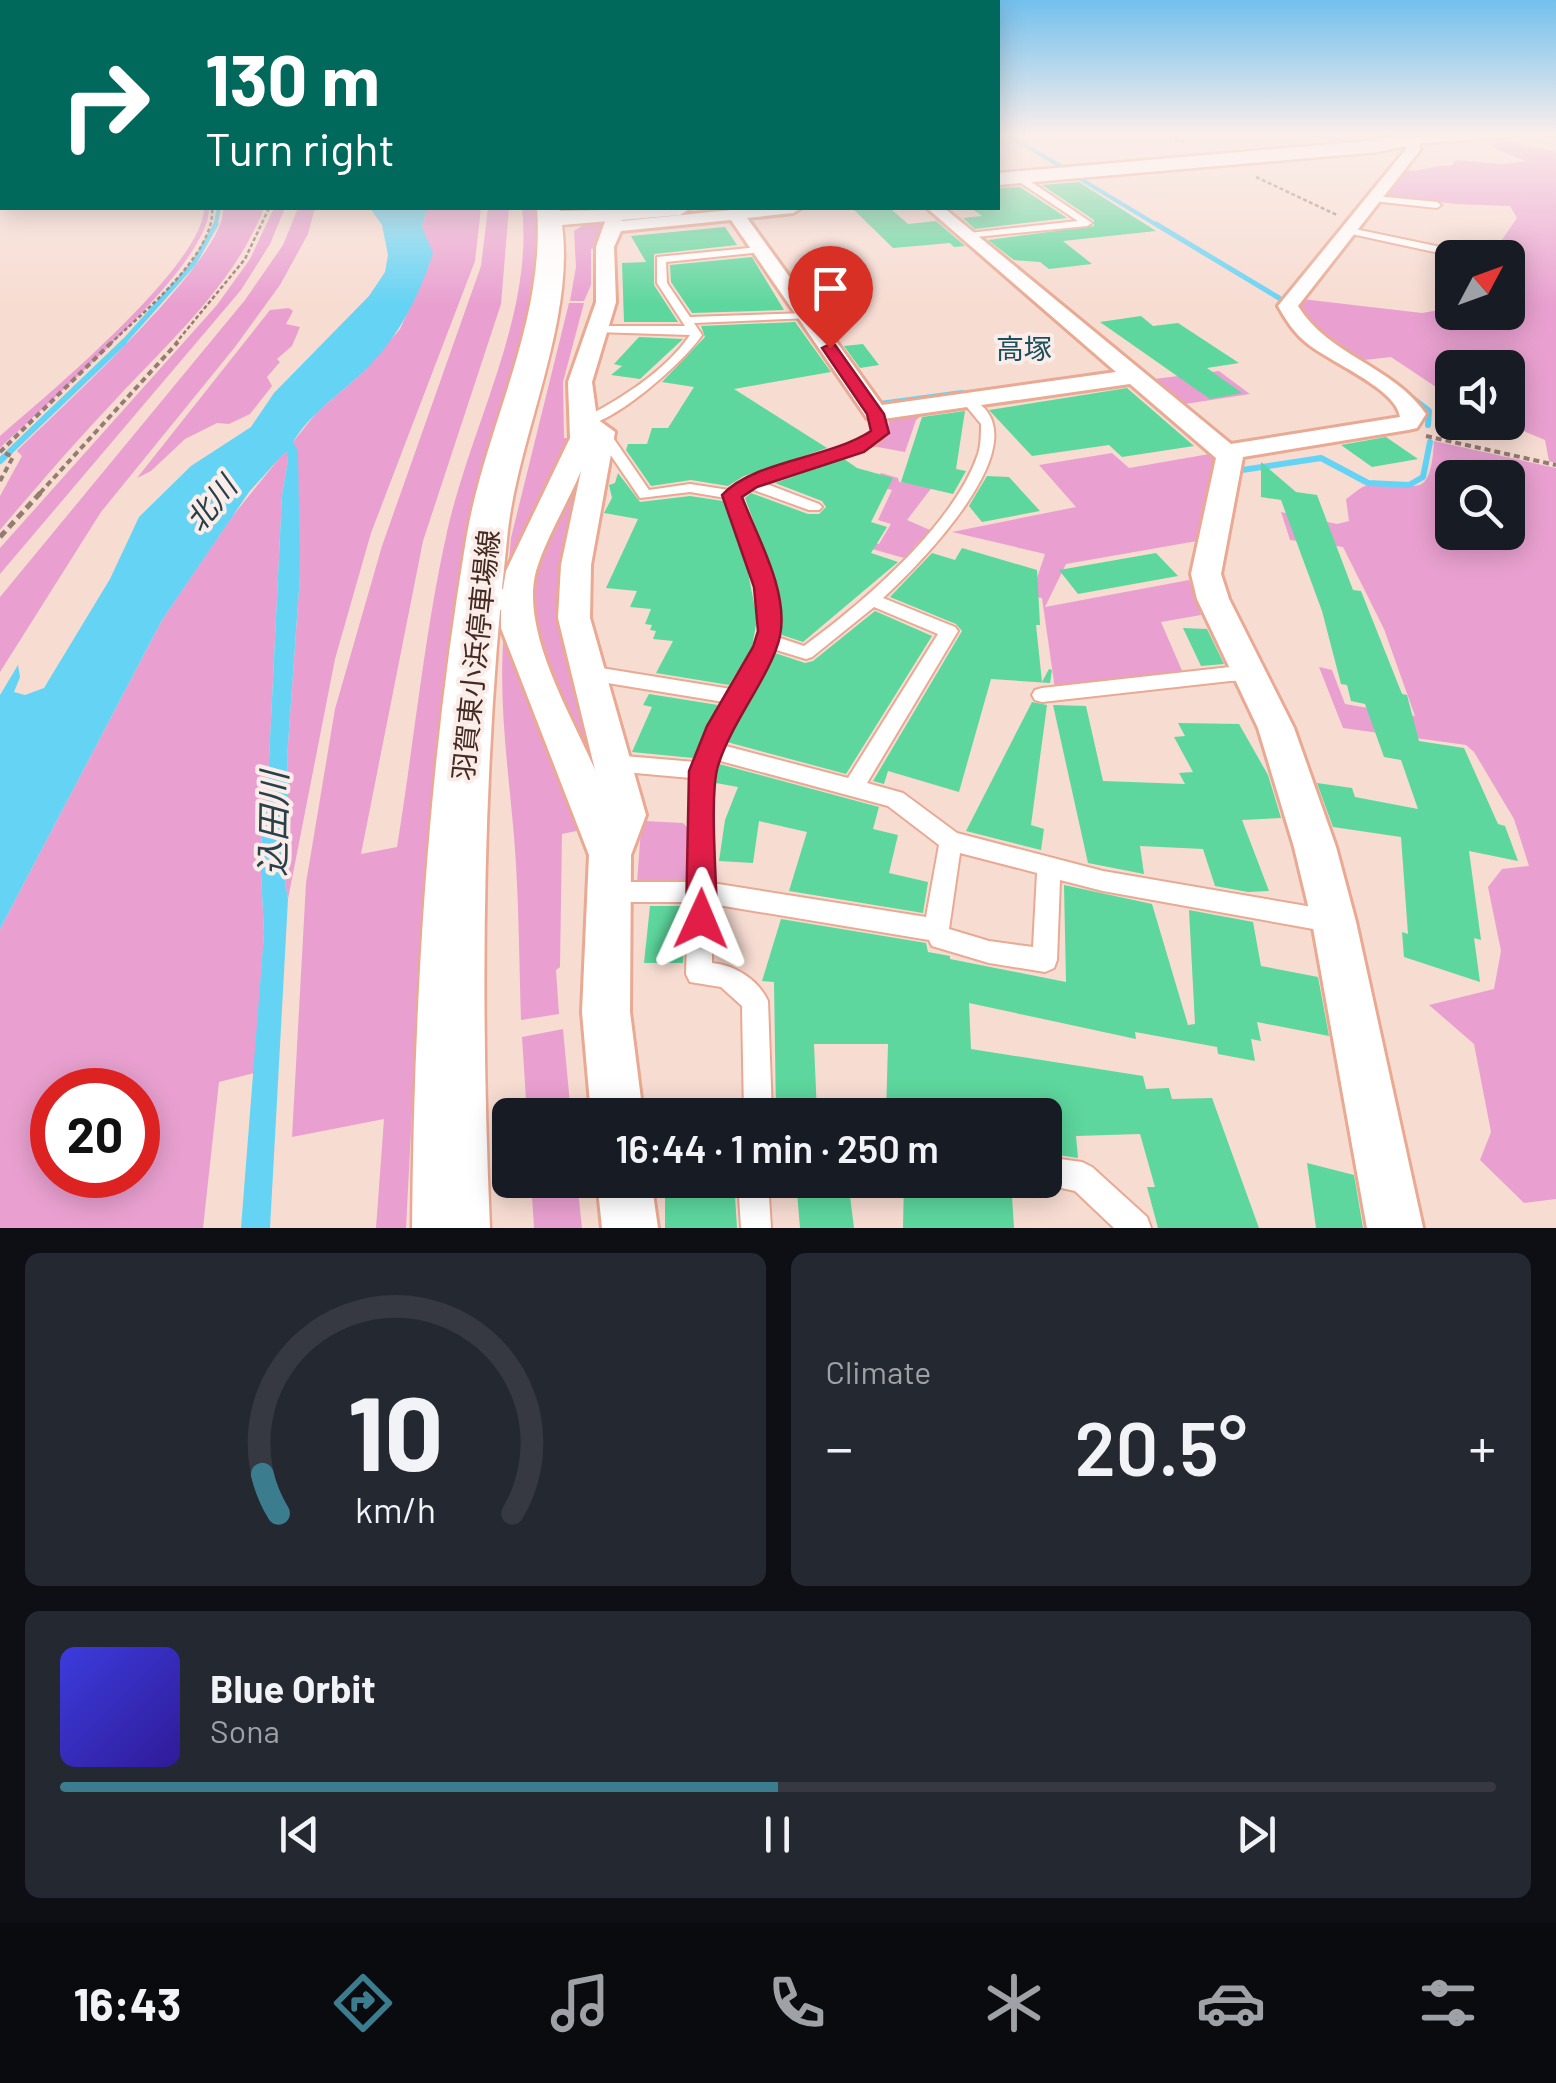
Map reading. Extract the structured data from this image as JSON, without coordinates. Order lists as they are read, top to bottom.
{
  "streets": {
    "main road": ["羽賀東小浜停車場線"]
  },
  "districts": ["高塚"],
  "water": ["北川", "込田川"],
  "north": "top right",
  "page": {
    "turn": ["130 m", "Turn right"],
    "limit": "20",
    "trip": "16:44 · 1 min · 250 m",
    "tile": "Climate",
    "heat": ["−", "20.5°", "+"],
    "song": ["Blue Orbit", "Sona"],
    "tabs": "16:43",
    "gauge": ["10", "km/h"]
  }
}
